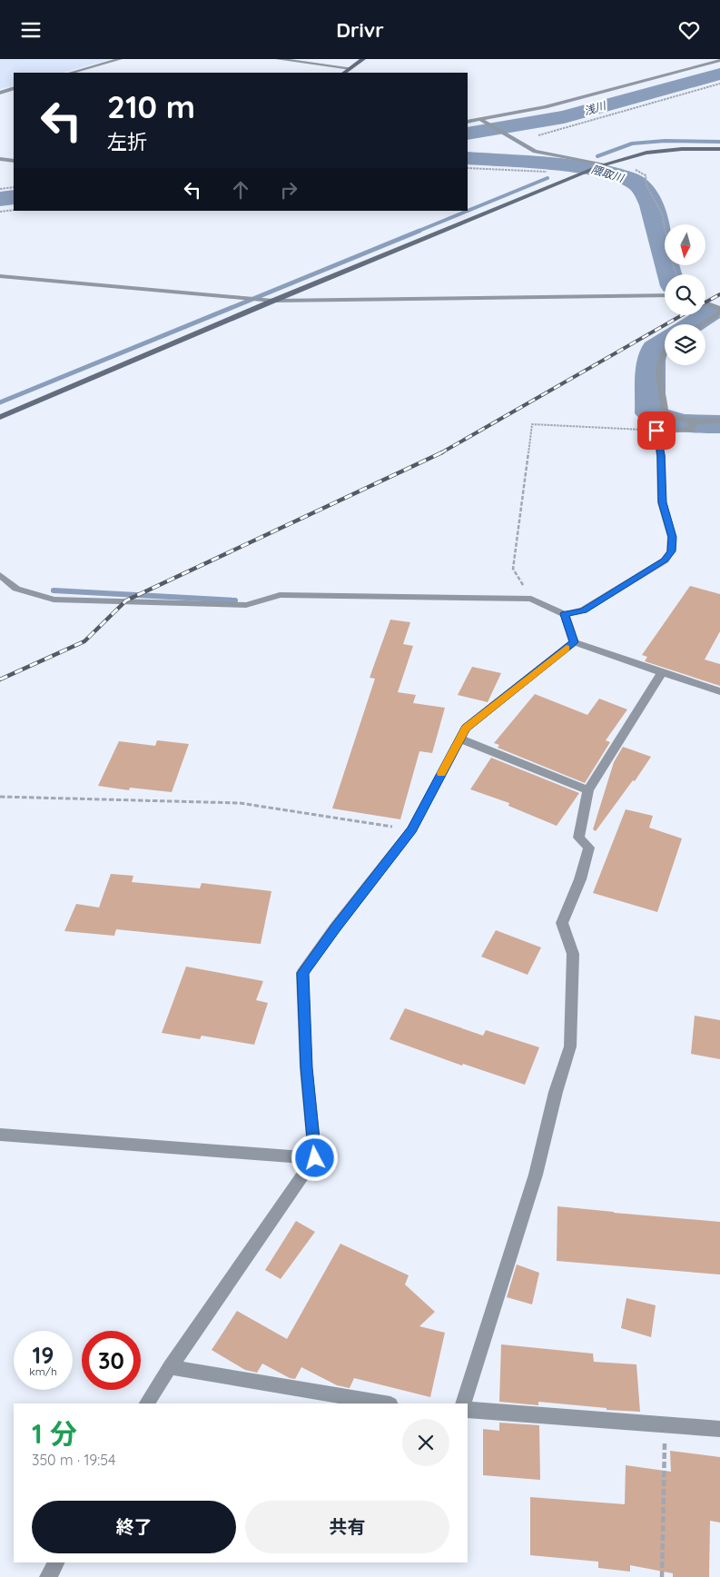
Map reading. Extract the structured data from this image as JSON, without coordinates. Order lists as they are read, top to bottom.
{
  "water": ["浅川", "隈取川"],
  "north": "bottom",
  "page": {
    "header": "Drivr",
    "turn": ["210 m", "左折"],
    "speed": "19 km/h",
    "limit": "30",
    "heading": ["1 分", "350 m · 19:54"],
    "buttons": ["終了", "共有"]
  }
}
